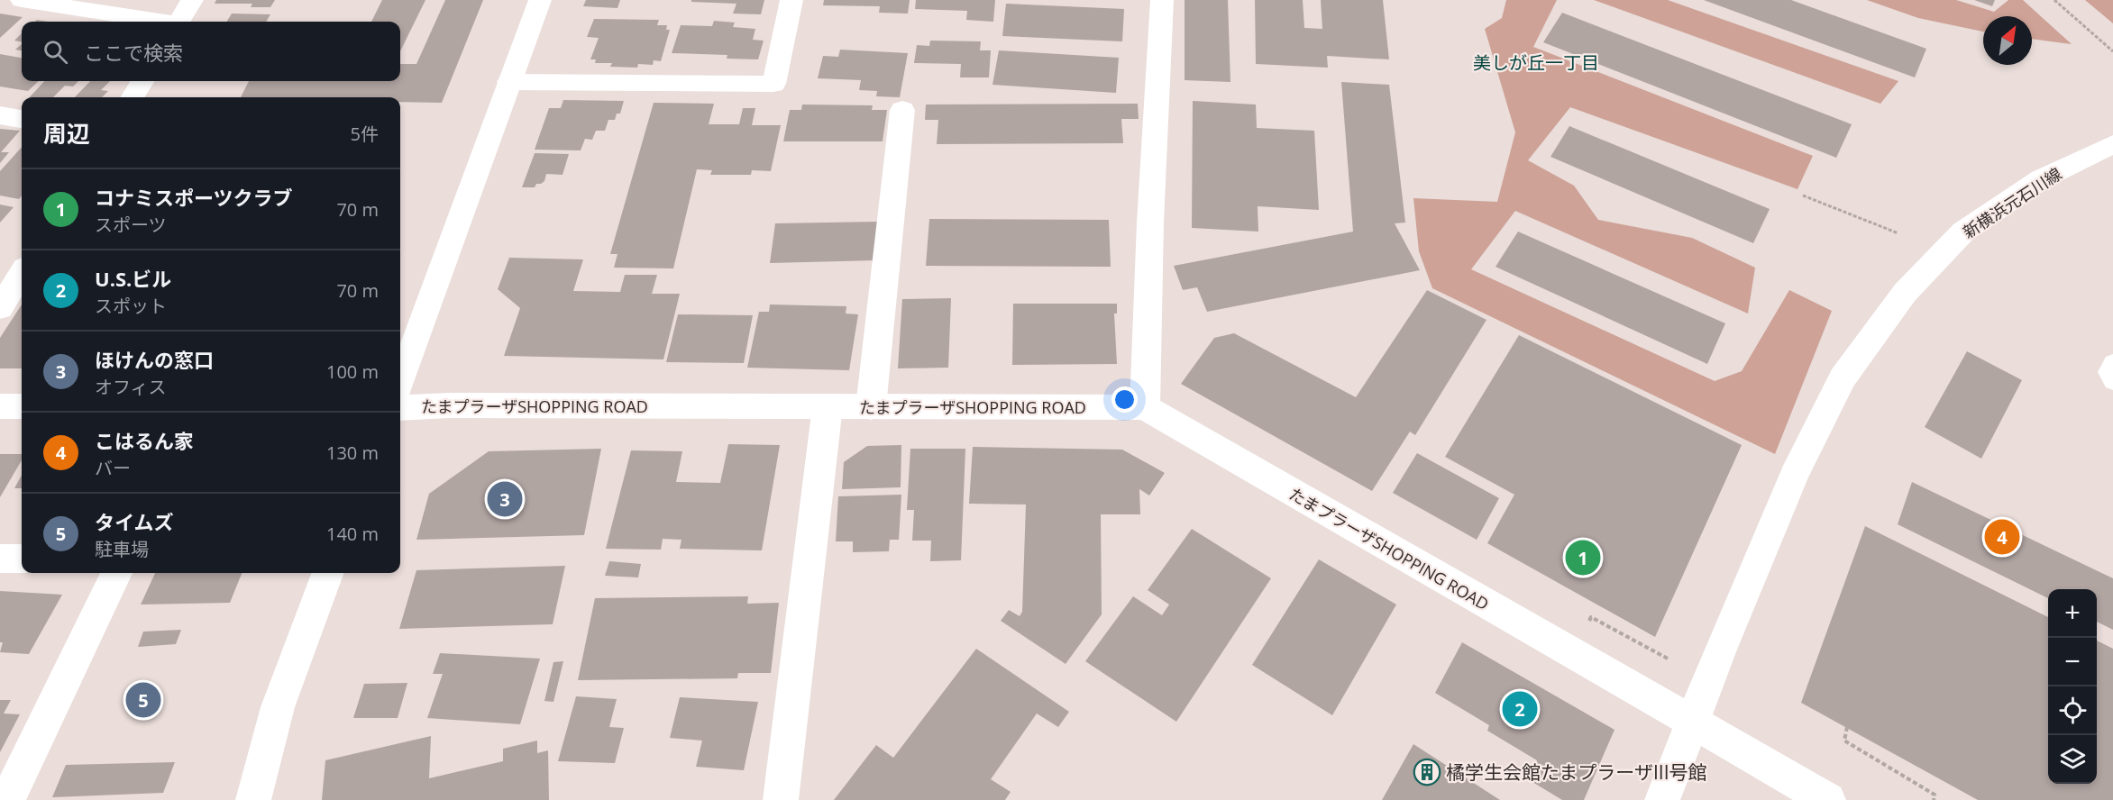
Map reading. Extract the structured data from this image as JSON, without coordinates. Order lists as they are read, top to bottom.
{
  "streets": {
    "street": ["新横浜元石川線", "たまプラーザSHOPPING ROAD"]
  },
  "districts": ["美しが丘一丁目"],
  "places": {
    "building": ["橘学生会館たまプラーザIII号館"]
  },
  "north": "top right",
  "page": {
    "search": "ここで検索",
    "heading": ["周辺", "5件"],
    "list": [
      {
        "mark": "1",
        "name": "コナミスポーツクラブ",
        "note": "スポーツ",
        "value": "70 m"
      },
      {
        "mark": "2",
        "name": "U.S.ビル",
        "note": "スポット",
        "value": "70 m"
      },
      {
        "mark": "3",
        "name": "ほけんの窓口",
        "note": "オフィス",
        "value": "100 m"
      },
      {
        "mark": "4",
        "name": "こはるん家",
        "note": "バー",
        "value": "130 m"
      },
      {
        "mark": "5",
        "name": "タイムズ",
        "note": "駐車場",
        "value": "140 m"
      }
    ],
    "pins": [
      "3",
      "4",
      "1",
      "5",
      "2"
    ],
    "map_buttons": ["+", "−"]
  }
}
